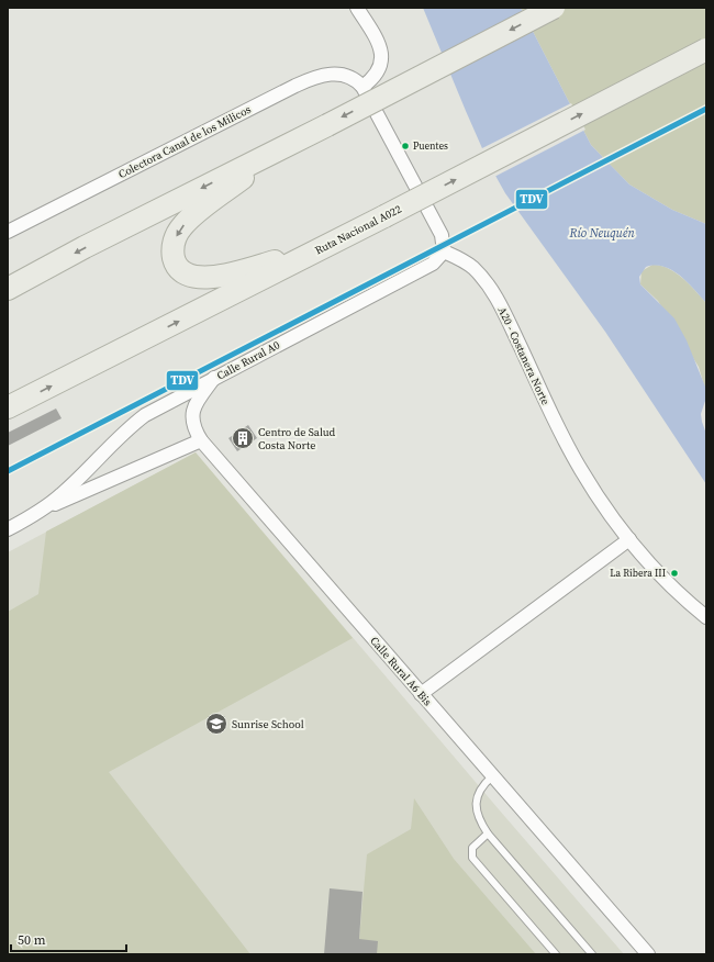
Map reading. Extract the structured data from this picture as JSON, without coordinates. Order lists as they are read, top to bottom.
{
  "streets": {
    "highway": ["Ruta Nacional A022"],
    "street": [
      "Colectora Canal de los Milicos",
      "A20 - Costanera Norte",
      "Calle Rural A0",
      "Calle Rural A6 Bis"
    ]
  },
  "crossings": [
    ["A20 - Costanera Norte", "Calle Rural A0"],
    ["Calle Rural A0", "Calle Rural A6 Bis"]
  ],
  "water": ["Río Neuquén"],
  "places": {
    "other": ["Puentes", "La Ribera III"],
    "building": ["Centro de Salud Costa Norte"],
    "school or university": ["Sunrise School"]
  },
  "lines": ["transit line TDV"],
  "scale_bar": "50 m"
}
